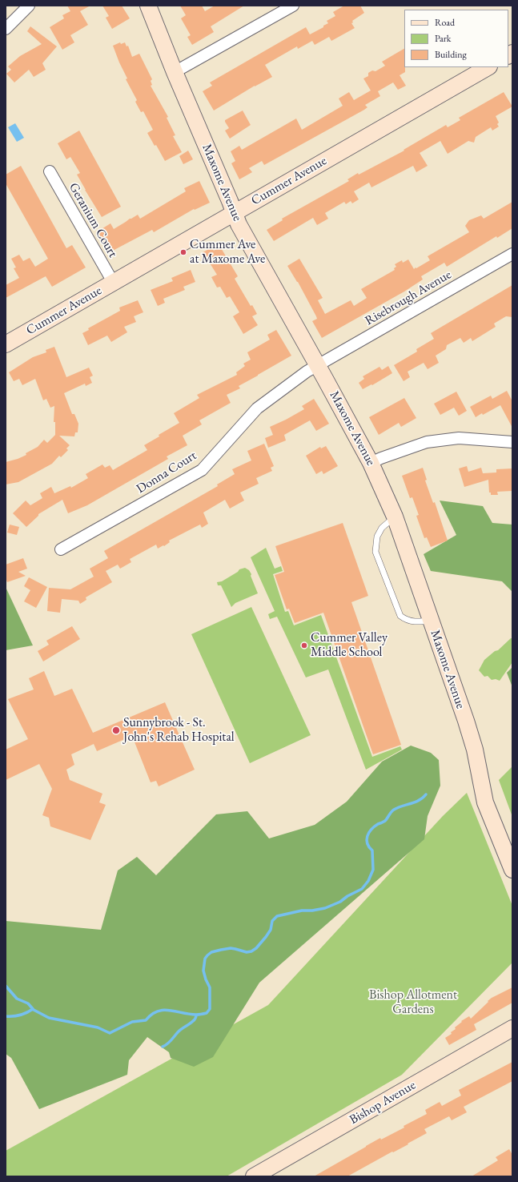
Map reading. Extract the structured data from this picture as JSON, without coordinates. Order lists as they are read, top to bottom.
{
  "streets": {
    "street": [
      "Cummer Avenue",
      "Maxome Avenue",
      "Geranium Court",
      "Risebrough Avenue",
      "Donna Court",
      "Bishop Avenue"
    ]
  },
  "crossings": [
    ["Cummer Avenue", "Maxome Avenue"],
    ["Cummer Avenue", "Geranium Court"],
    ["Maxome Avenue", "Risebrough Avenue"],
    ["Maxome Avenue", "Donna Court"],
    ["Risebrough Avenue", "Donna Court"]
  ],
  "parks": ["Bishop Allotment Gardens"],
  "places": ["Cummer Ave at Maxome Ave", "Cummer Valley Middle School", "Sunnybrook - St. John's Rehab Hospital"],
  "legend": ["Road", "Park", "Building"]
}
